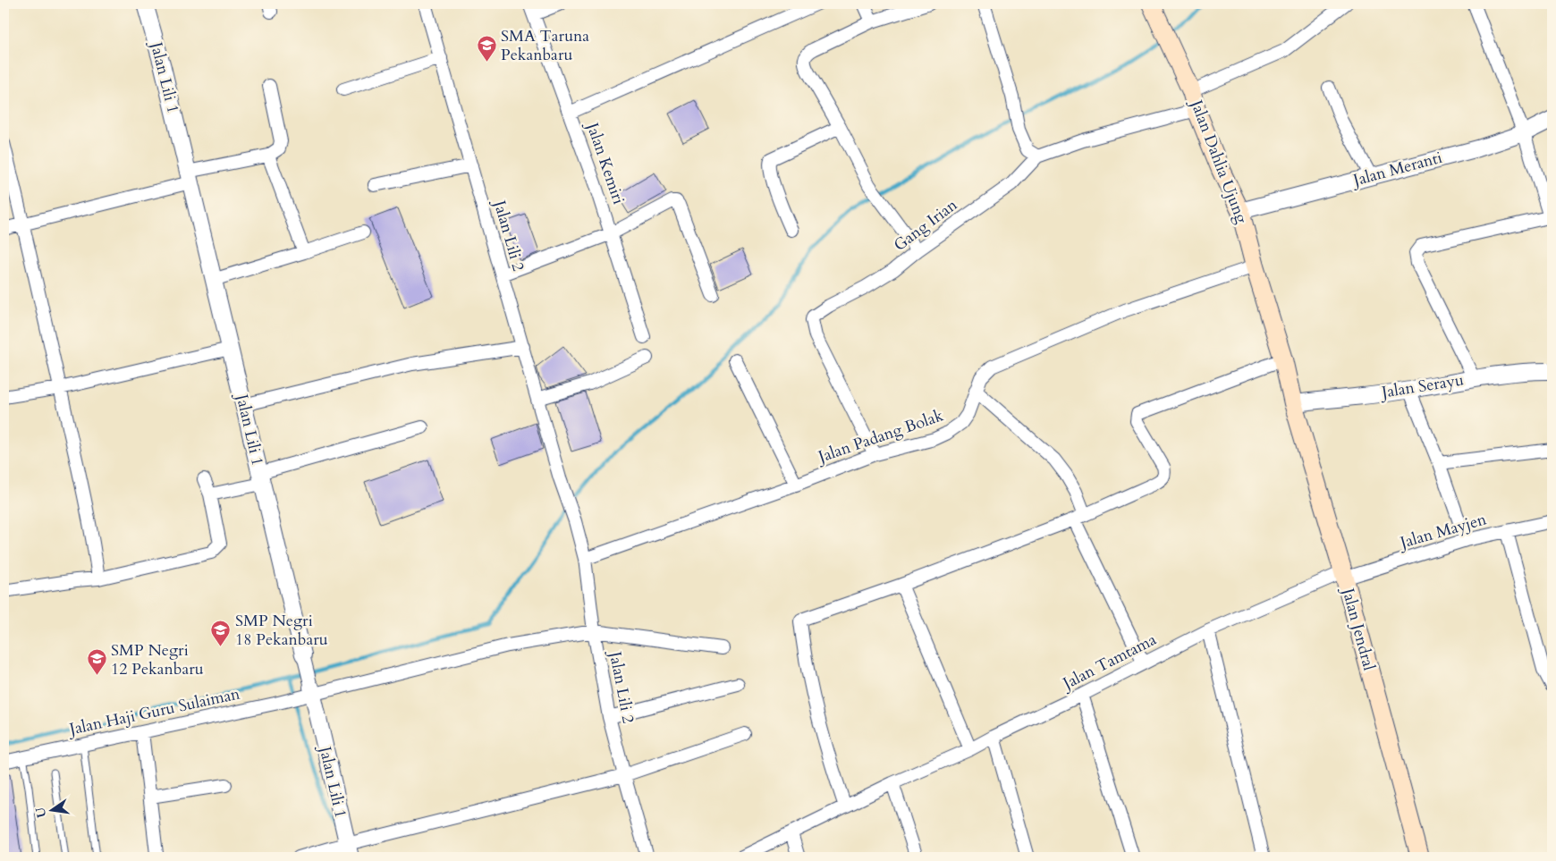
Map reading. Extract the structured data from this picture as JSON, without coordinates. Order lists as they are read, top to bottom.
{
  "streets": {
    "main road": ["Jalan Dahlia Ujung", "Jalan Jendral"],
    "street": [
      "Jalan Lili 1",
      "Jalan Kemiri",
      "Jalan Meranti",
      "Gang Irian",
      "Jalan Lili 2",
      "Jalan Serayu",
      "Jalan Padang Bolak",
      "Jalan Mayjen",
      "Jalan Tamtama",
      "Jalan Haji Guru Sulaiman"
    ]
  },
  "crossings": [
    ["Jalan Lili 1", "Jalan Haji Guru Sulaiman"],
    ["Jalan Dahlia Ujung", "Jalan Meranti"],
    ["Jalan Dahlia Ujung", "Gang Irian"],
    ["Jalan Dahlia Ujung", "Jalan Serayu"],
    ["Jalan Dahlia Ujung", "Jalan Padang Bolak"],
    ["Jalan Dahlia Ujung", "Jalan Jendral"],
    ["Gang Irian", "Jalan Padang Bolak"],
    ["Jalan Lili 2", "Jalan Padang Bolak"],
    ["Jalan Lili 2", "Jalan Haji Guru Sulaiman"],
    ["Jalan Serayu", "Jalan Jendral"],
    ["Jalan Mayjen", "Jalan Jendral"],
    ["Jalan Mayjen", "Jalan Tamtama"],
    ["Jalan Jendral", "Jalan Tamtama"]
  ],
  "places": {
    "school or university": ["SMA Taruna Pekanbaru", "SMP Negri 18 Pekanbaru", "SMP Negri 12 Pekanbaru"]
  },
  "north": "left"
}
